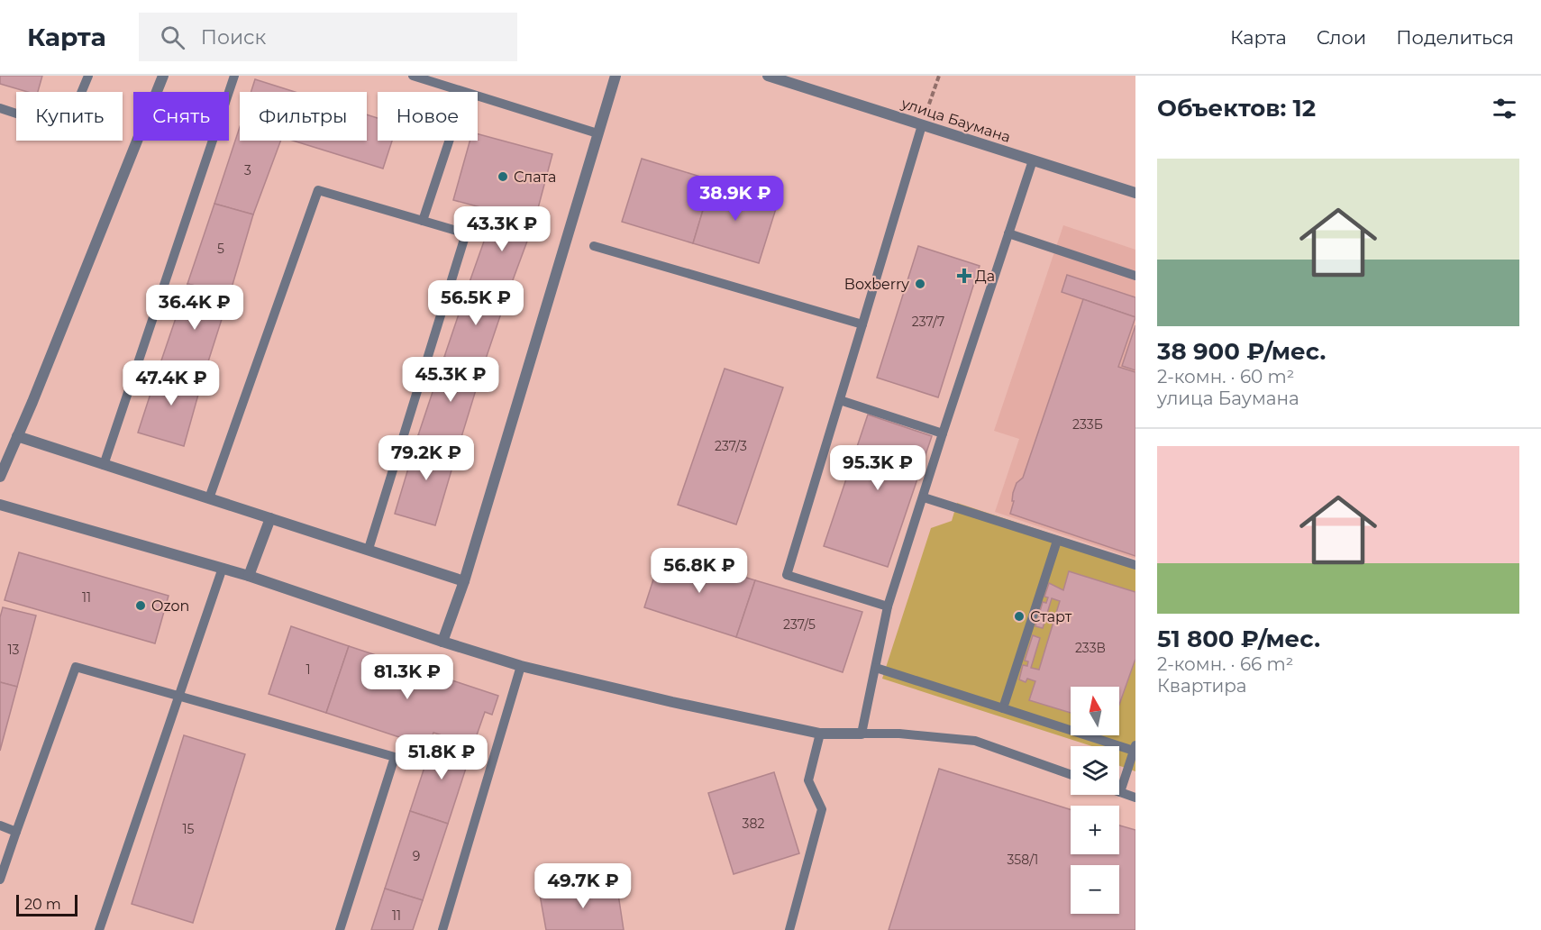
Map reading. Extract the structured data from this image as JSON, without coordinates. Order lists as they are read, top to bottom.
{
  "streets": {
    "street": ["улица Баумана"]
  },
  "places": {
    "other": [
      "Слата",
      "Boxberry",
      "Ozon",
      "Старт"
    ],
    "health": ["Да"]
  },
  "house_numbers": [
    "3",
    "5",
    "237/7",
    "233Б",
    "237/3",
    "11",
    "237/5",
    "233В",
    "13",
    "1",
    "382",
    "15",
    "9",
    "358/1",
    "11"
  ],
  "scale_bar": "20 m",
  "north": "top",
  "page": {
    "header": "Карта",
    "search": "Поиск",
    "nav": ["Карта", "Слои", "Поделиться"],
    "heading": "Объектов: 12",
    "chip": [
      "Купить",
      "Снять",
      "Фильтры",
      "Новое"
    ],
    "list": [
      {
        "name": "38 900 ₽/мес.",
        "note": "2-комн. · 60 m² · улица Баумана"
      },
      {
        "name": "51 800 ₽/мес.",
        "note": "2-комн. · 66 m² · Квартира"
      }
    ],
    "price": [
      "38.9K ₽",
      "43.3K ₽",
      "56.5K ₽",
      "36.4K ₽",
      "45.3K ₽",
      "47.4K ₽",
      "79.2K ₽",
      "95.3K ₽",
      "56.8K ₽",
      "81.3K ₽",
      "51.8K ₽",
      "49.7K ₽"
    ],
    "map_buttons": ["+", "−"],
    "scale": "20 m"
  }
}
